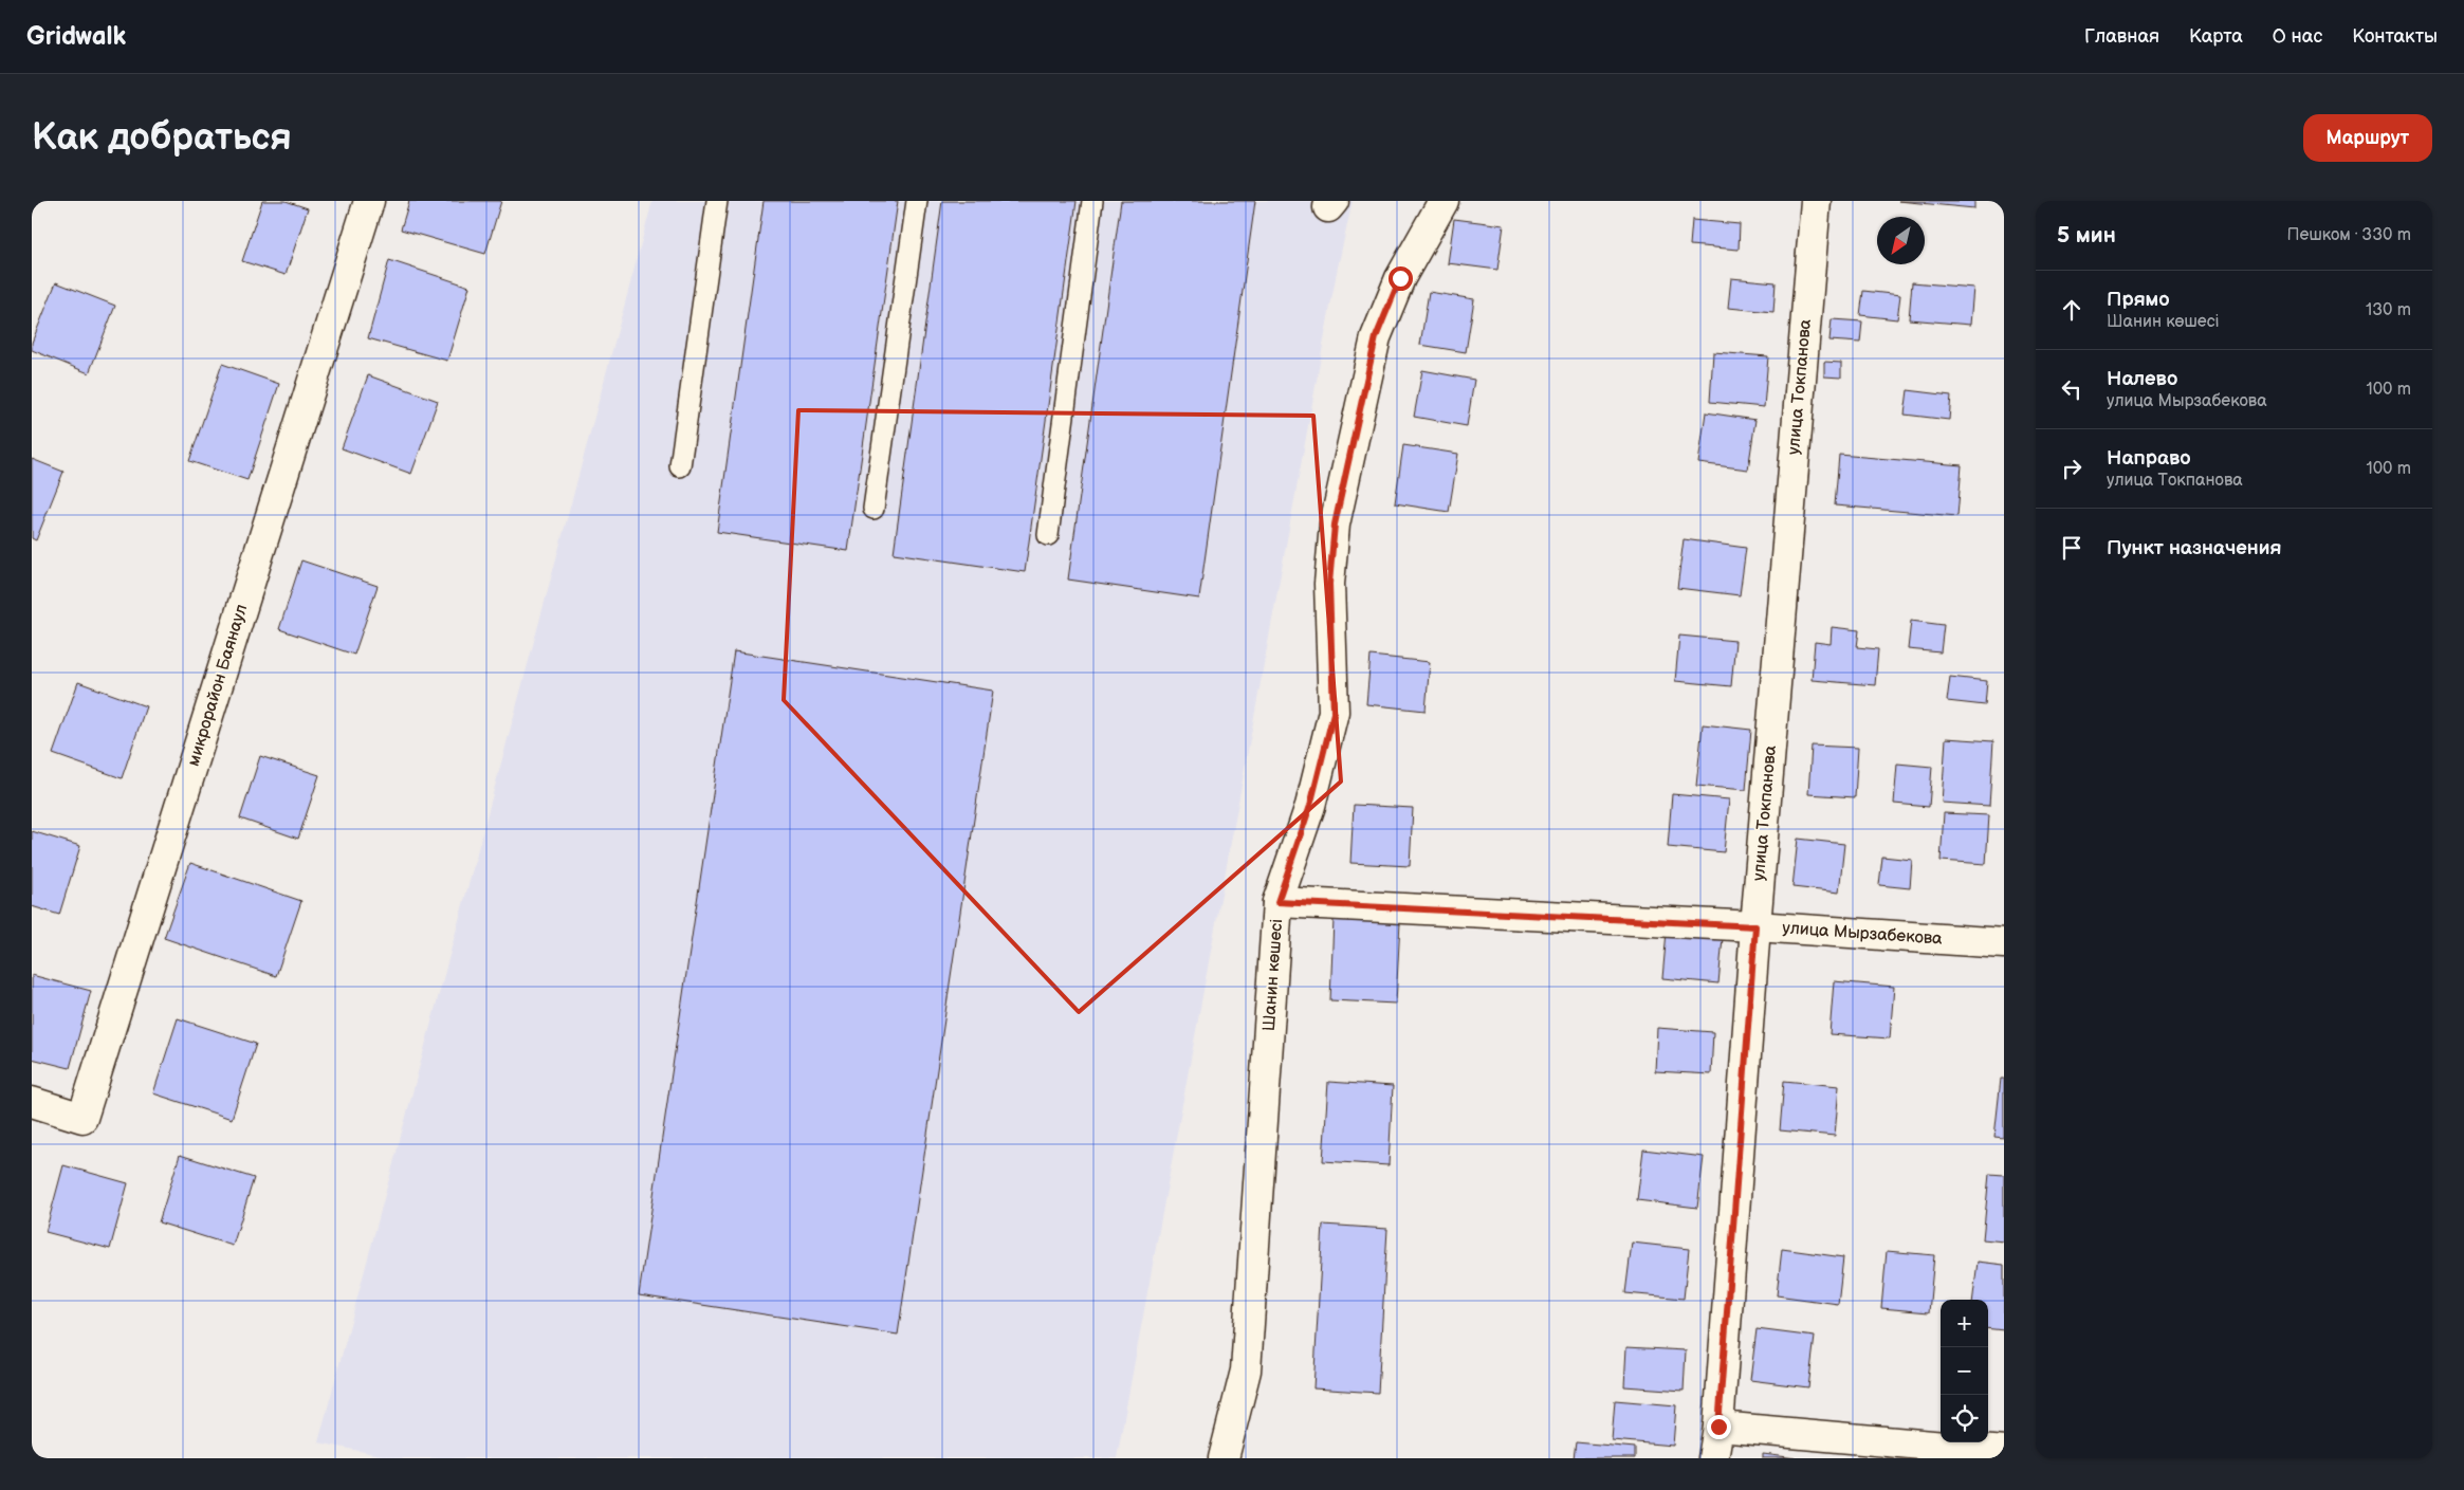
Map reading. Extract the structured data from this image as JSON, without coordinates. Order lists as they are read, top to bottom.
{
  "streets": {
    "street": [
      "улица Токпанова",
      "микрорайон Баянаул",
      "улица Мырзабекова",
      "Шанин көшесі"
    ]
  },
  "crossings": [
    ["улица Токпанова", "улица Мырзабекова"],
    ["улица Мырзабекова", "Шанин көшесі"]
  ],
  "north": "bottom left",
  "page": {
    "header": "Gridwalk",
    "nav": [
      "Главная",
      "Карта",
      "О нас",
      "Контакты"
    ],
    "buttons": "Маршрут",
    "title": "Как добраться",
    "heading": ["5 мин", "Пешком · 330 m"],
    "list": [
      ["Прямо", "Шанин көшесі", "130 m"],
      ["Налево", "улица Мырзабекова", "100 m"],
      ["Направо", "улица Токпанова", "100 m"],
      "Пункт назначения"
    ],
    "map_buttons": ["+", "−"]
  }
}
